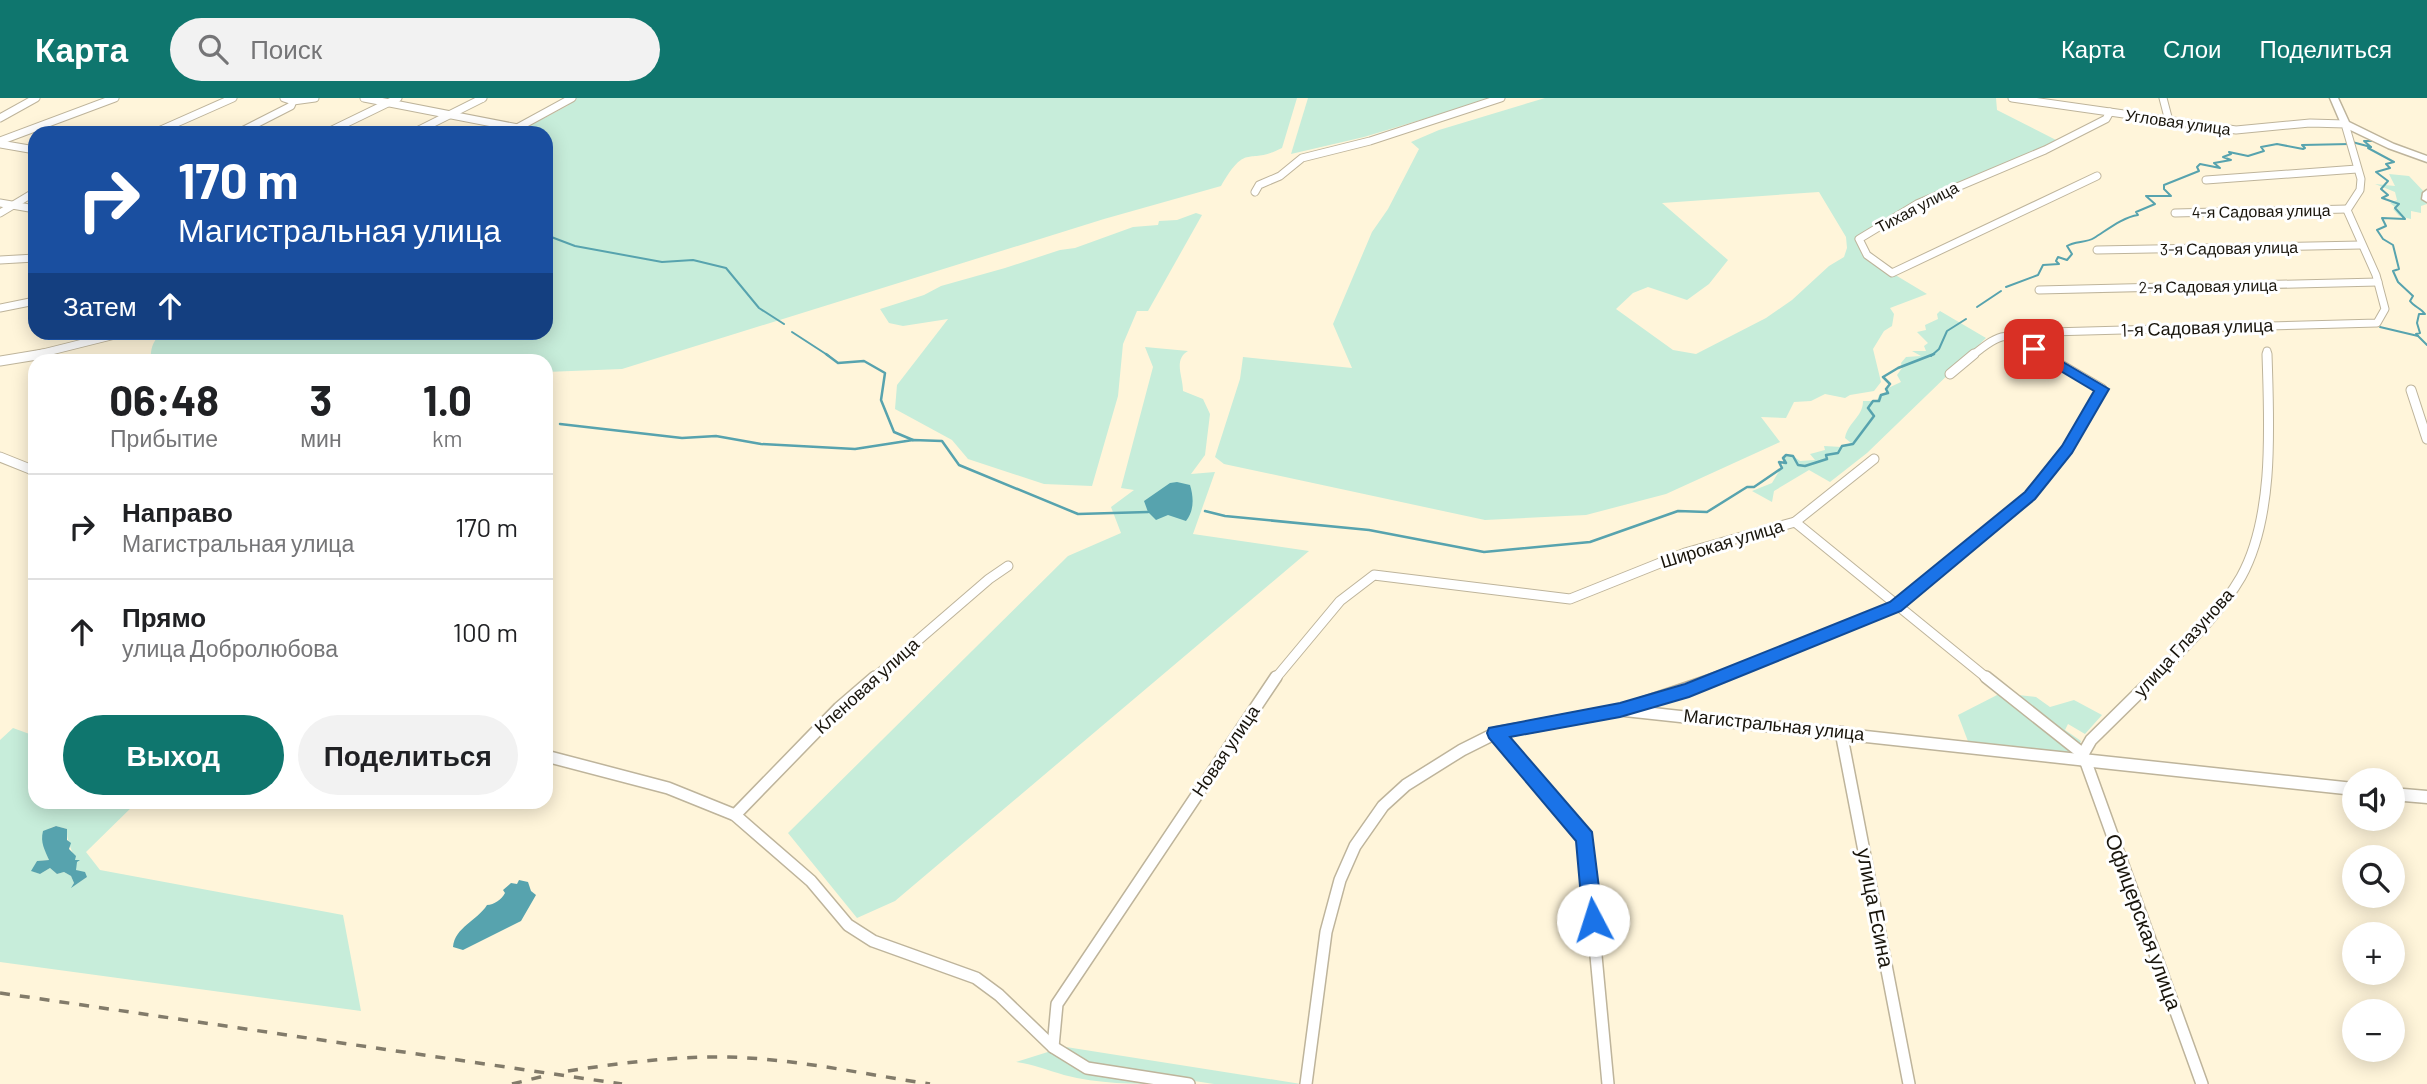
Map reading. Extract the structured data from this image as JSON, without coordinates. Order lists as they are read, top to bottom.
{
  "streets": {
    "street": [
      "Угловая улица",
      "Тихая улица",
      "4-я Садовая улица",
      "3-я Садовая улица",
      "2-я Садовая улица",
      "1-я Садовая улица",
      "Широкая улица",
      "улица Глазунова",
      "Кленовая улица",
      "Магистральная улица",
      "Новая улица",
      "улица Есина",
      "Офицерская улица"
    ]
  },
  "crossings": [
    ["Угловая улица", "Тихая улица"],
    ["2-я Садовая улица", "1-я Садовая улица"],
    ["Широкая улица", "улица Глазунова"],
    ["Широкая улица", "Магистральная улица"],
    ["Широкая улица", "Новая улица"],
    ["Широкая улица", "Офицерская улица"],
    ["улица Глазунова", "Магистральная улица"],
    ["улица Глазунова", "Офицерская улица"],
    ["Магистральная улица", "улица Есина"],
    ["Магистральная улица", "Офицерская улица"]
  ],
  "page": {
    "header": "Карта",
    "search": "Поиск",
    "nav": ["Карта", "Слои", "Поделиться"],
    "turn": ["170 m", "Магистральная улица"],
    "then": "Затем",
    "eta": [
      "06:48",
      "Прибытие",
      "3",
      "мин",
      "1.0",
      "km"
    ],
    "list": [
      {
        "name": "Направо",
        "note": "Магистральная улица",
        "value": "170 m"
      },
      {
        "name": "Прямо",
        "note": "улица Добролюбова",
        "value": "100 m"
      }
    ],
    "buttons": ["Выход", "Поделиться"],
    "map_buttons": ["+", "−"]
  }
}
